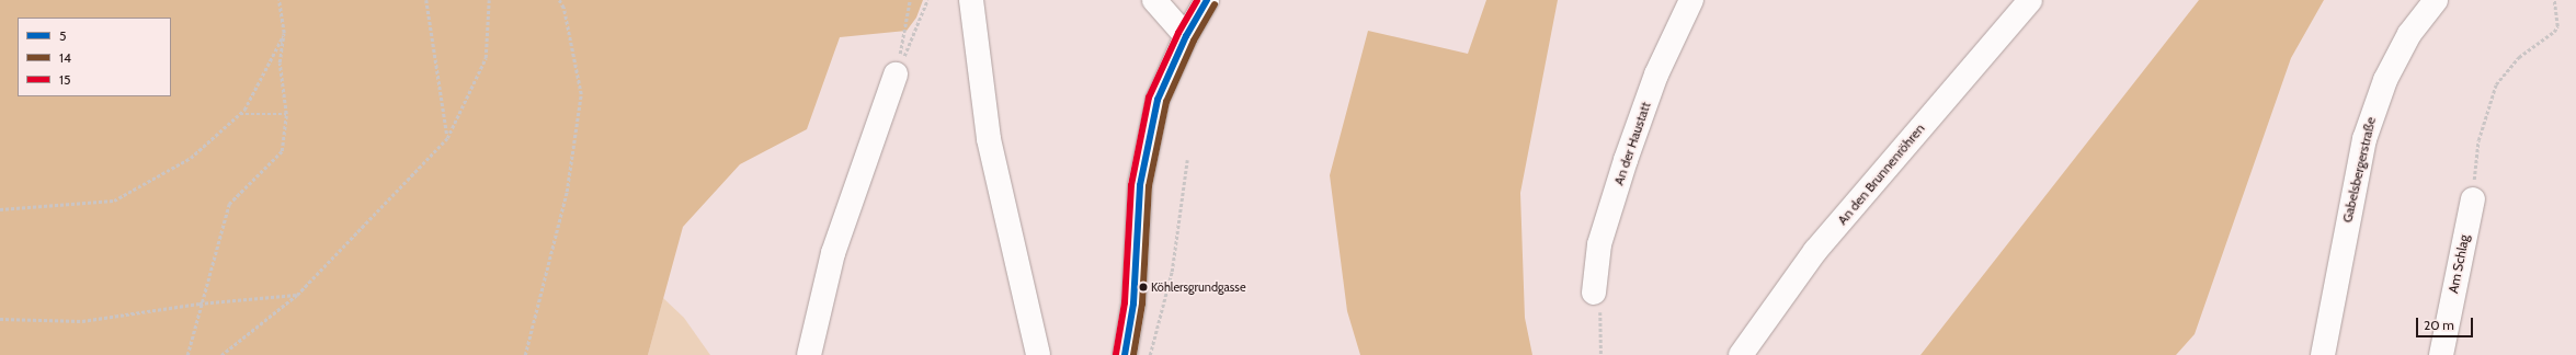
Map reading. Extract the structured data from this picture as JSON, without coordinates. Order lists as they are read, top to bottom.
{
  "streets": {
    "street": [
      "An der Haustatt",
      "Gabelsbergerstraße",
      "An den Brunnenröhren",
      "Am Schlag"
    ]
  },
  "places": ["Köhlersgrundgasse"],
  "lines": ["transit line 5", "transit line 15", "transit line 14"],
  "legend": ["5", "14", "15"],
  "scale_bar": "20 m"
}
